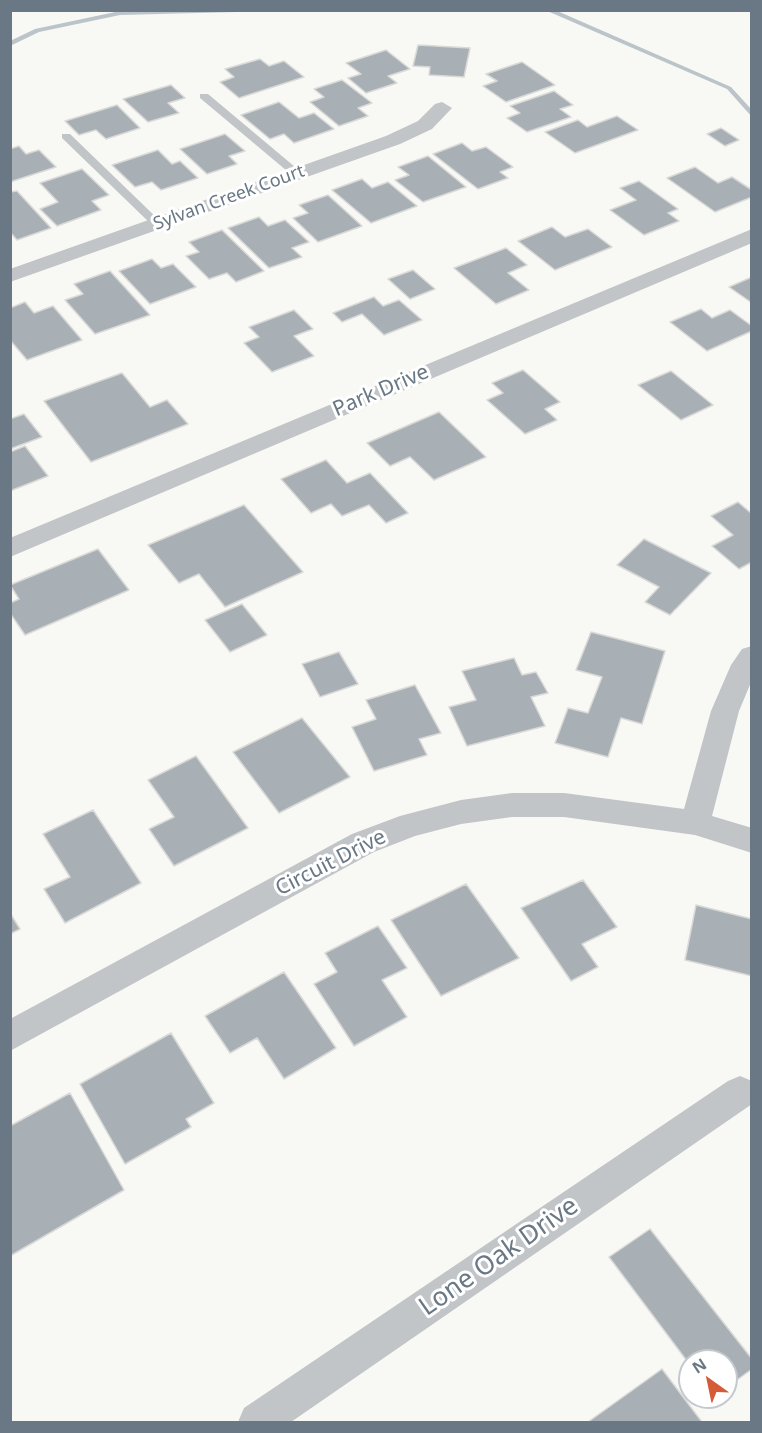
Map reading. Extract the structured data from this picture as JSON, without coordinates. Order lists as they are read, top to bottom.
{
  "streets": {
    "street": [
      "Sylvan Creek Court",
      "Park Drive",
      "Circuit Drive",
      "Lone Oak Drive"
    ]
  },
  "north": "top left"
}
